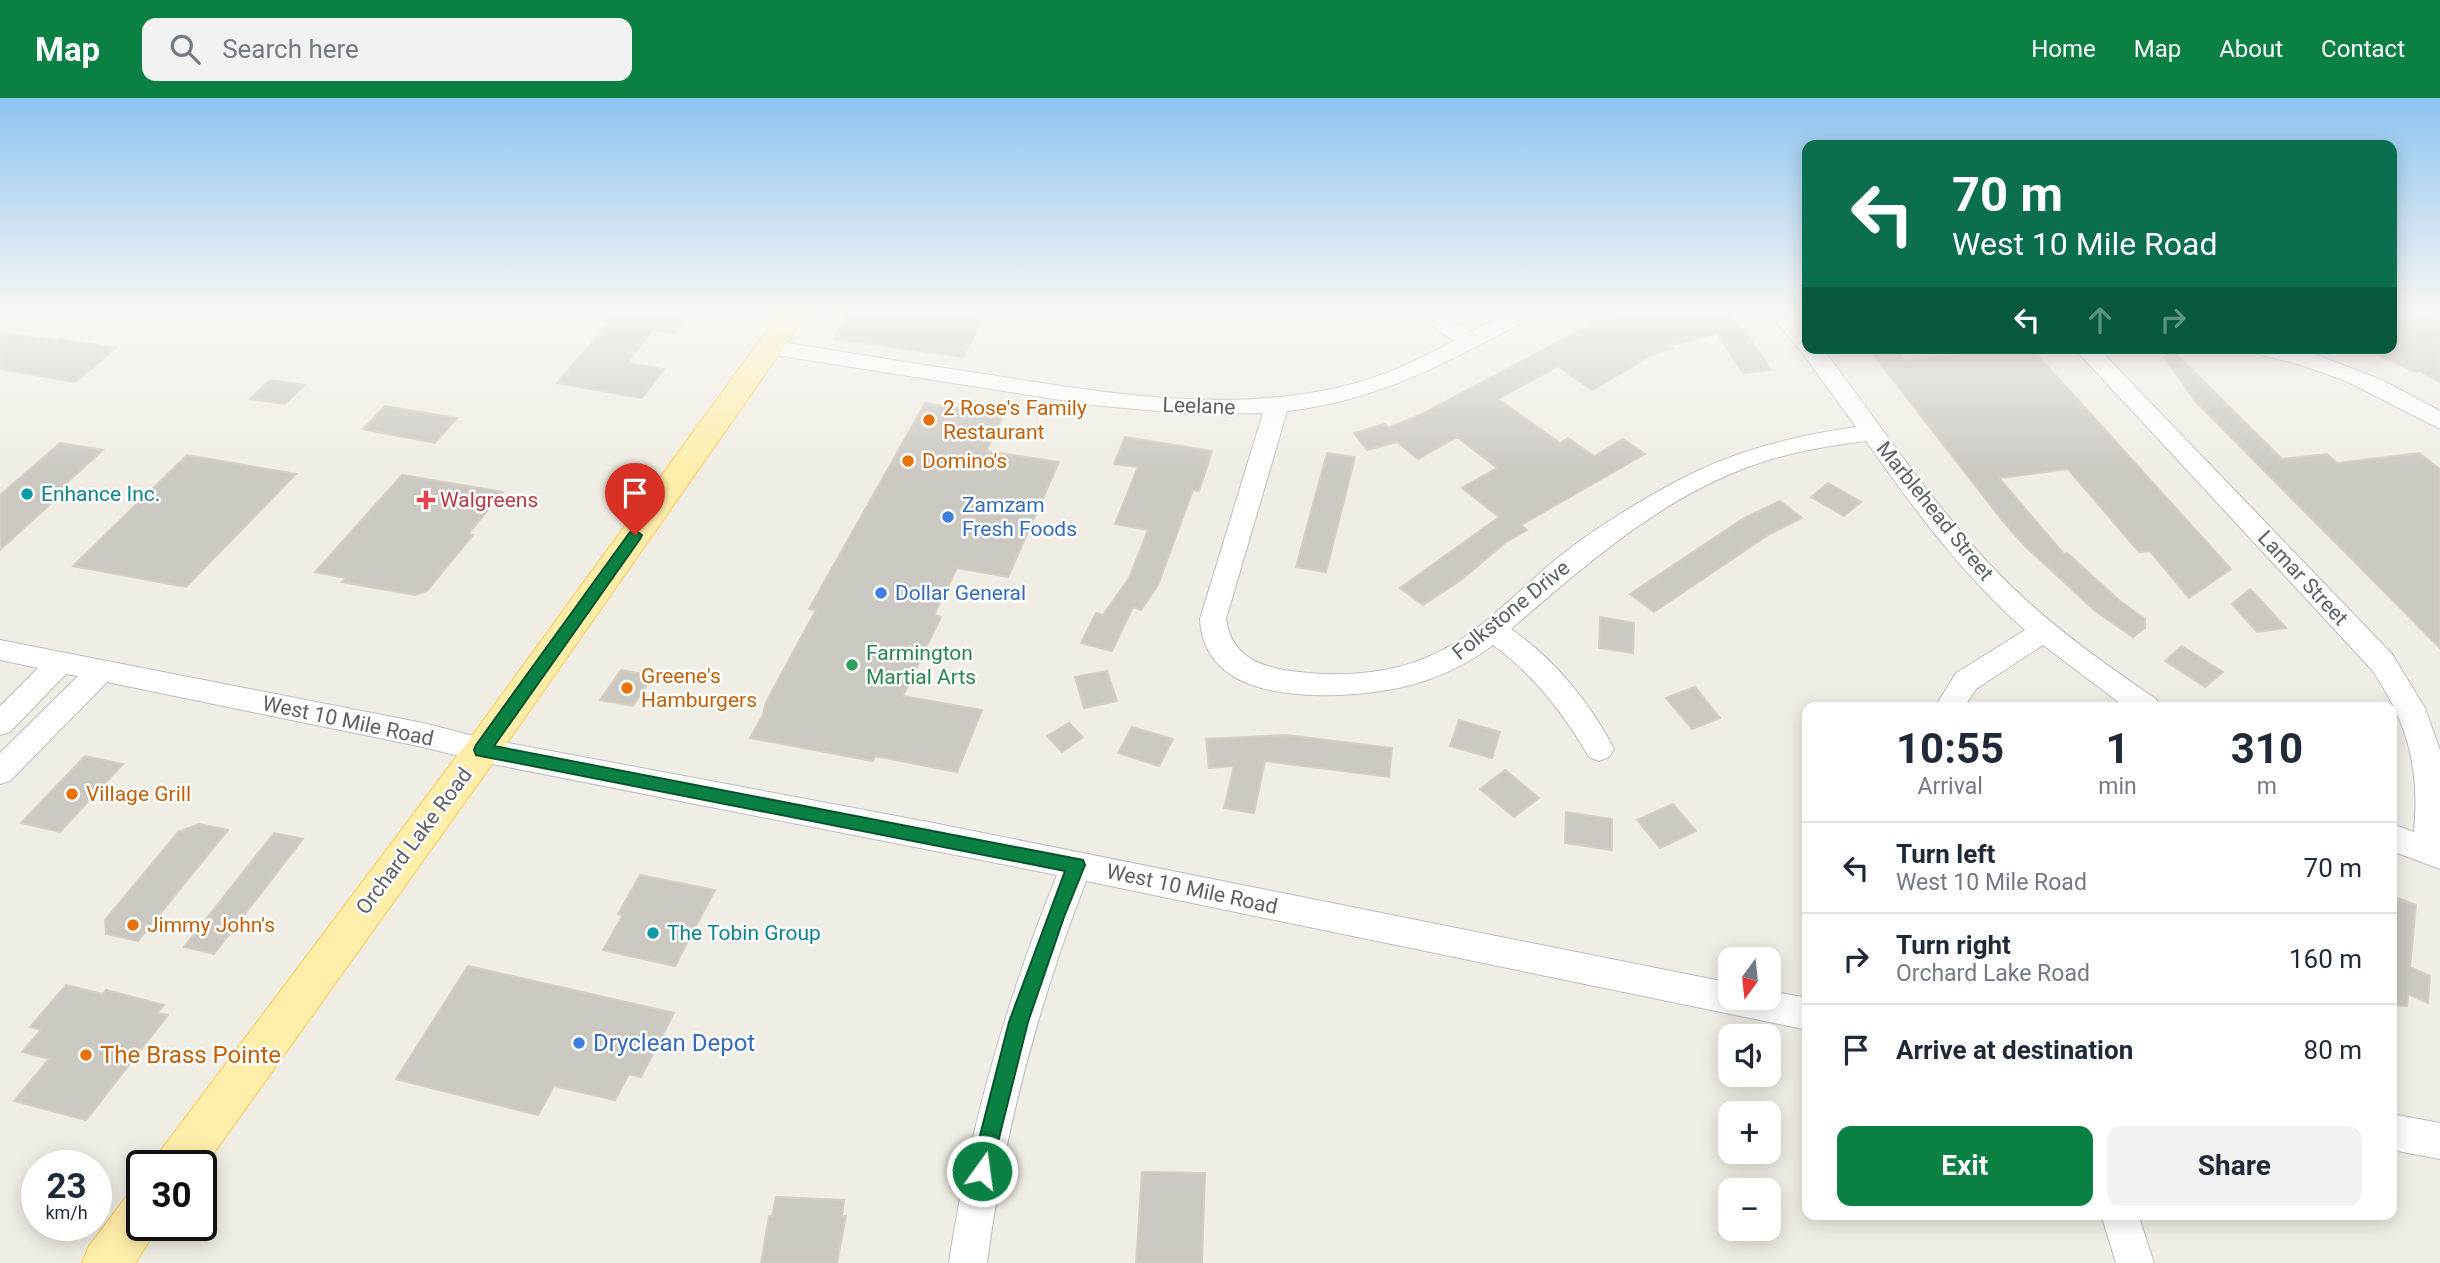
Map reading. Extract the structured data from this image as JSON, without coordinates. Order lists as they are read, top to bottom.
{
  "streets": {
    "main road": ["Orchard Lake Road"],
    "street": [
      "Leelane",
      "Marblehead Street",
      "Lamar Street",
      "Folkstone Drive",
      "West 10 Mile Road"
    ]
  },
  "crossings": [
    ["Leelane", "Folkstone Drive"],
    ["Marblehead Street", "Folkstone Drive"],
    ["West 10 Mile Road", "Orchard Lake Road"]
  ],
  "places": {
    "other": [
      "2 Rose's Family Restaurant",
      "Domino's",
      "Enhance Inc.",
      "Zamzam Fresh Foods",
      "Dollar General",
      "Farmington Martial Arts",
      "Greene's Hamburgers",
      "Village Grill",
      "Jimmy John's",
      "The Tobin Group",
      "Dryclean Depot",
      "The Brass Pointe"
    ],
    "health": ["Walgreens"]
  },
  "north": "bottom",
  "page": {
    "header": "Map",
    "search": "Search here",
    "nav": [
      "Home",
      "Map",
      "About",
      "Contact"
    ],
    "turn": ["70 m", "West 10 Mile Road"],
    "eta": [
      "10:55",
      "Arrival",
      "1",
      "min",
      "310",
      "m"
    ],
    "list": [
      {
        "name": "Turn left",
        "note": "West 10 Mile Road",
        "value": "70 m"
      },
      {
        "name": "Turn right",
        "note": "Orchard Lake Road",
        "value": "160 m"
      },
      {
        "name": "Arrive at destination",
        "value": "80 m"
      }
    ],
    "map_buttons": ["+", "−"],
    "buttons": ["Exit", "Share"],
    "speed": "23 km/h",
    "limit": "30"
  }
}
